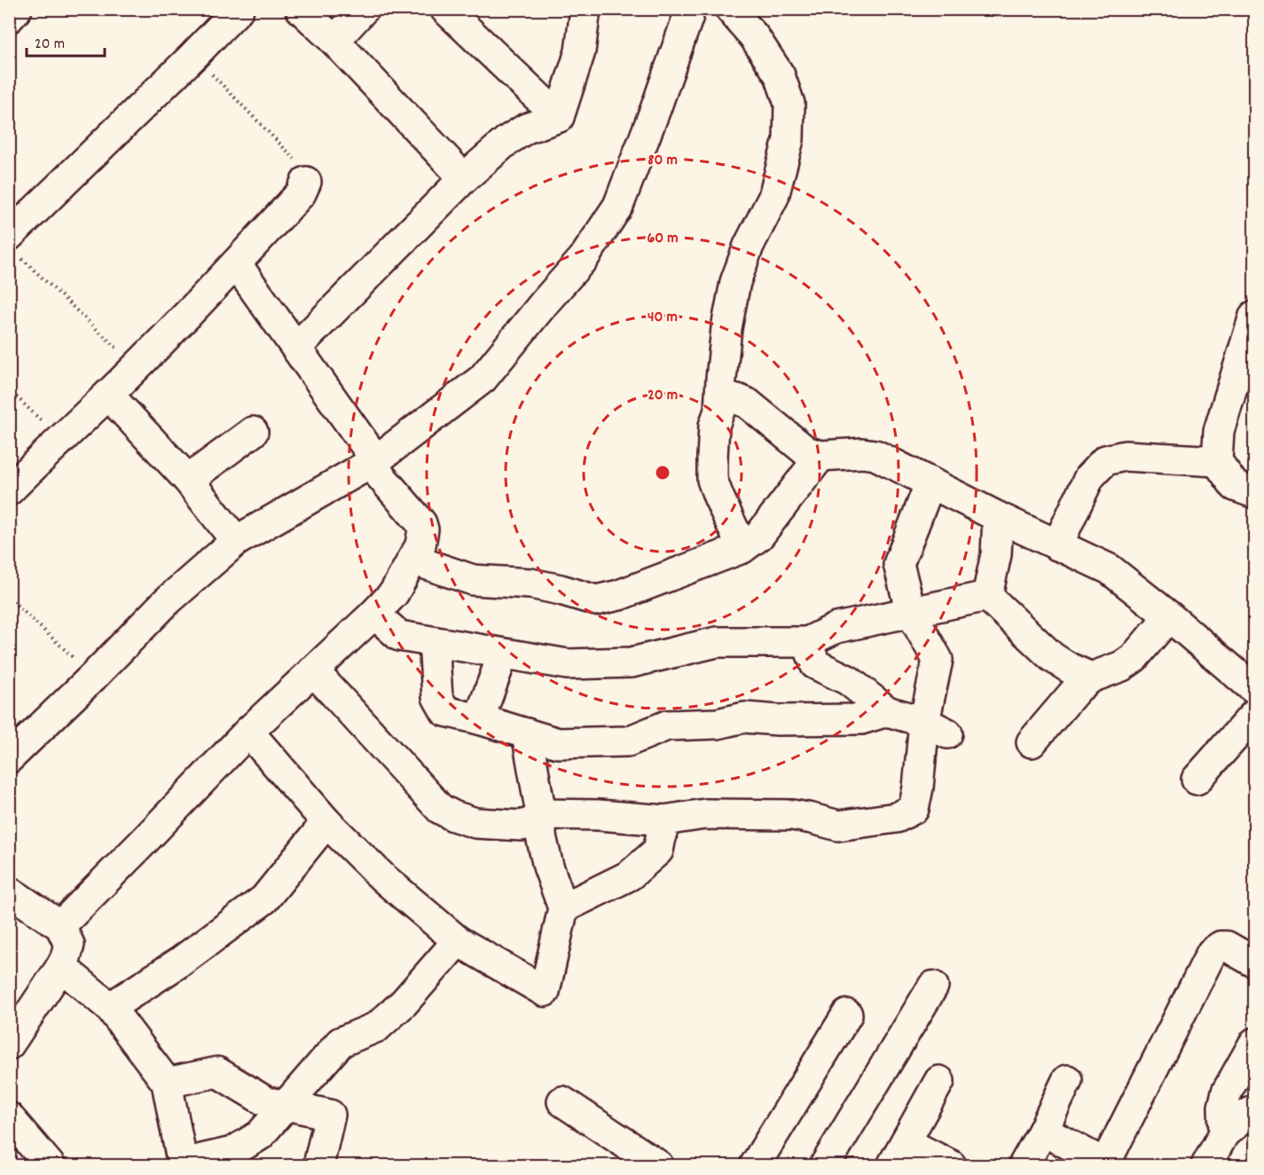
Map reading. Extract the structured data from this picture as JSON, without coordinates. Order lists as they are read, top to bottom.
{
  "scale_bar": "20 m",
  "rings": [
    "80 m",
    "60 m",
    "40 m",
    "20 m"
  ]
}
